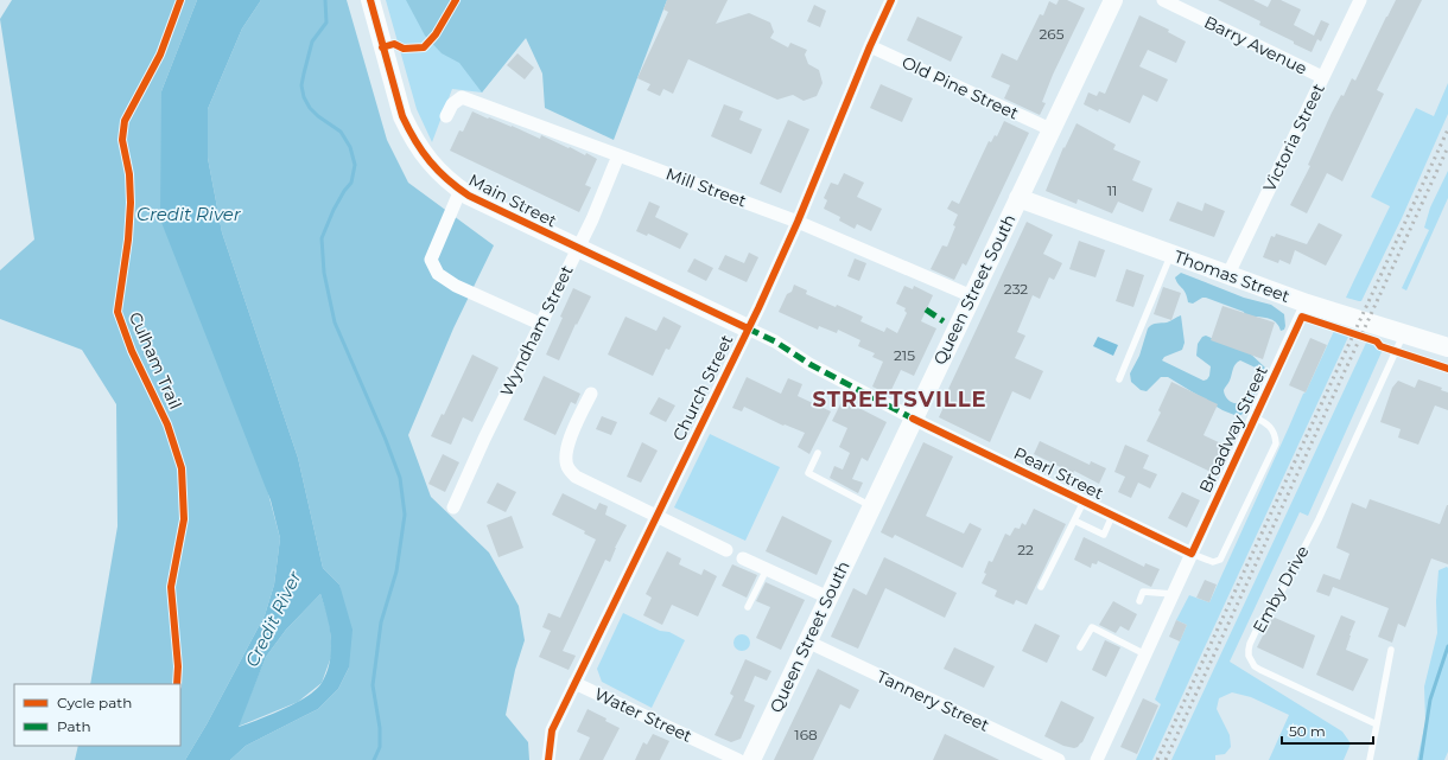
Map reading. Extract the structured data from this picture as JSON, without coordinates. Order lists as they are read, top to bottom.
{
  "streets": {
    "street": [
      "Barry Avenue",
      "Old Pine Street",
      "Victoria Street",
      "Mill Street",
      "Main Street",
      "Thomas Street",
      "Queen Street South",
      "Wyndham Street",
      "Church Street",
      "Broadway Street",
      "Pearl Street",
      "Tannery Street",
      "Water Street"
    ],
    "lane": ["Emby Drive"],
    "cycle path": ["Culham Trail"]
  },
  "crossings": [
    ["Barry Avenue", "Victoria Street"],
    ["Old Pine Street", "Queen Street South"],
    ["Old Pine Street", "Church Street"],
    ["Victoria Street", "Thomas Street"],
    ["Mill Street", "Queen Street South"],
    ["Mill Street", "Wyndham Street"],
    ["Mill Street", "Church Street"],
    ["Main Street", "Queen Street South"],
    ["Main Street", "Wyndham Street"],
    ["Main Street", "Church Street"],
    ["Main Street", "Pearl Street"],
    ["Thomas Street", "Queen Street South"],
    ["Thomas Street", "Broadway Street"],
    ["Thomas Street", "Emby Drive"],
    ["Queen Street South", "Pearl Street"],
    ["Queen Street South", "Tannery Street"],
    ["Church Street", "Water Street"],
    ["Broadway Street", "Pearl Street"]
  ],
  "districts": ["STREETSVILLE"],
  "water": ["Credit River"],
  "house_numbers": [
    "265",
    "11",
    "232",
    "215",
    "22",
    "168"
  ],
  "legend": ["Cycle path", "Path"],
  "scale_bar": "50 m"
}
